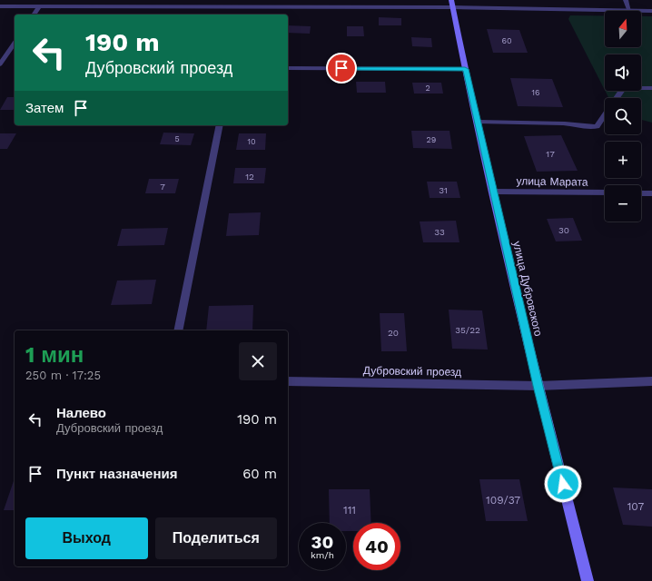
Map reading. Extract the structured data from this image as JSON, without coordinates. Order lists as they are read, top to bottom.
{
  "streets": {
    "street": ["улица Марата", "улица Дубровского", "Дубровский проезд"]
  },
  "crossings": [
    ["улица Марата", "улица Дубровского"],
    ["улица Дубровского", "Дубровский проезд"]
  ],
  "house_numbers": [
    "60",
    "2",
    "16",
    "5",
    "29",
    "10",
    "17",
    "12",
    "7",
    "31",
    "30",
    "33",
    "35/22",
    "20",
    "109/37",
    "107",
    "111"
  ],
  "north": "top",
  "page": {
    "map_buttons": ["+", "−"],
    "turn": ["190 m", "Дубровский проезд"],
    "then": "Затем",
    "heading": ["1 мин", "250 m · 17:25"],
    "list": [
      {
        "name": "Налево",
        "note": "Дубровский проезд",
        "value": "190 m"
      },
      {
        "name": "Пункт назначения",
        "value": "60 m"
      }
    ],
    "buttons": ["Выход", "Поделиться"],
    "speed": "30 km/h",
    "limit": "40"
  }
}
